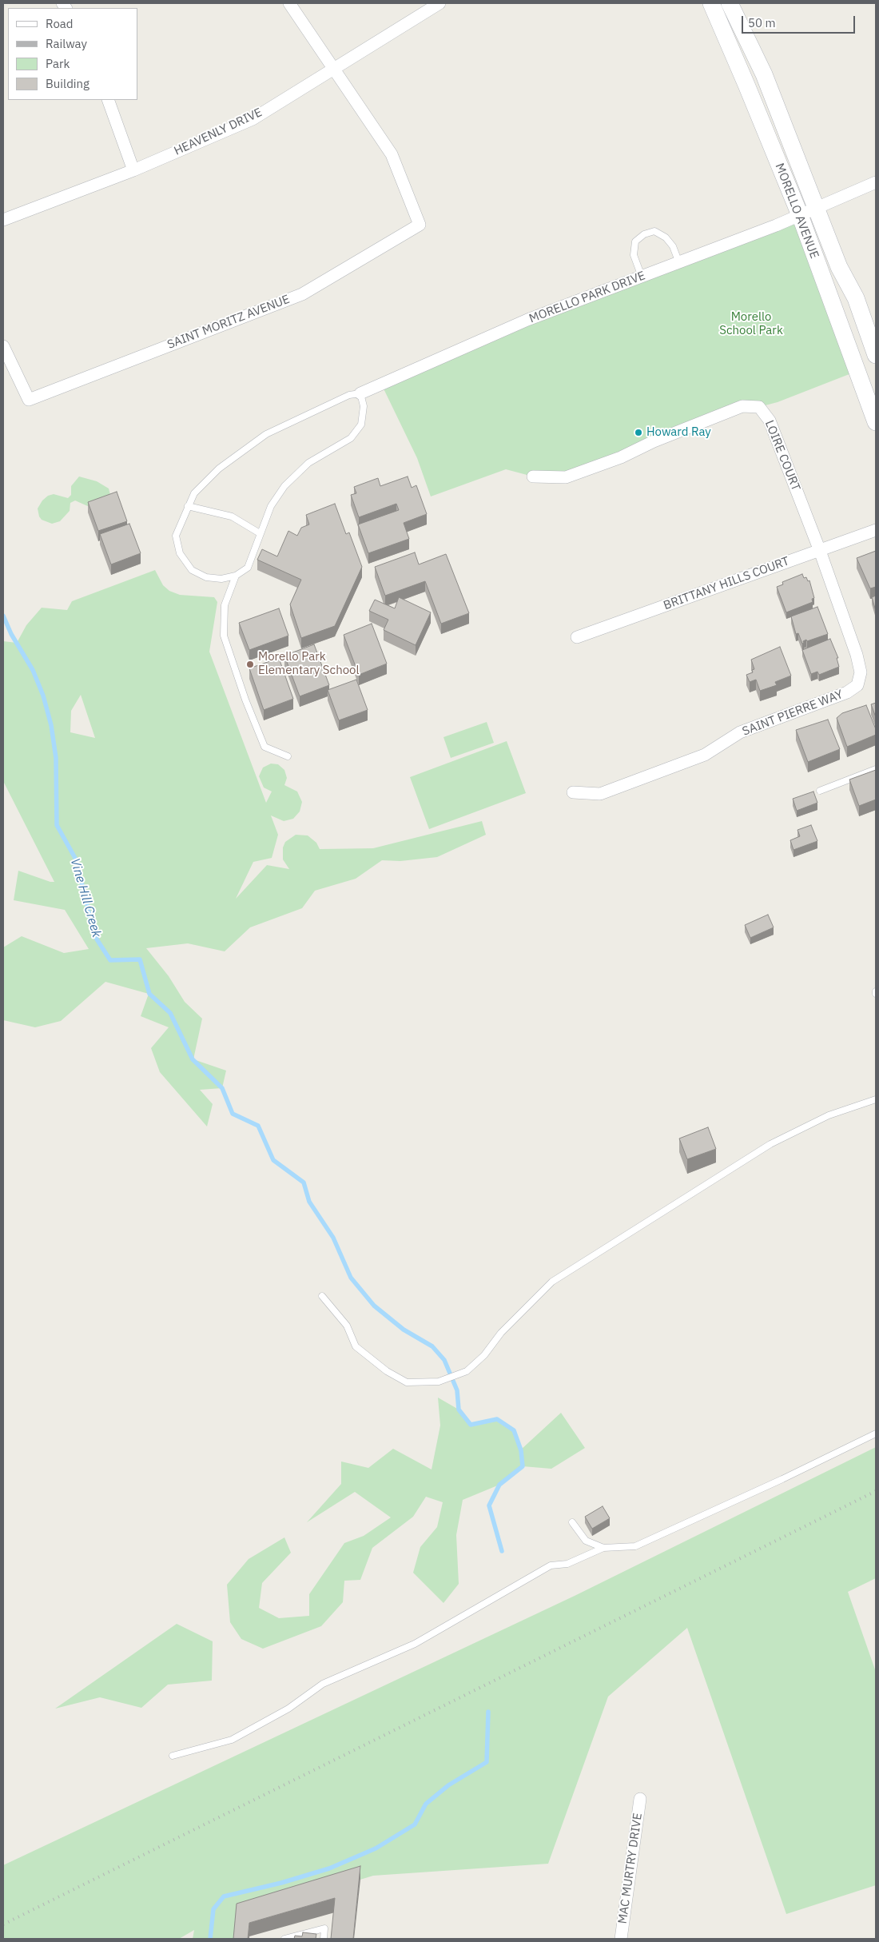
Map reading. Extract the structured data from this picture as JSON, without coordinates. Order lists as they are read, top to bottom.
{
  "streets": {
    "street": [
      "HEAVENLY DRIVE",
      "MORELLO AVENUE",
      "MORELLO PARK DRIVE",
      "SAINT MORITZ AVENUE",
      "LOIRE COURT",
      "BRITTANY HILLS COURT",
      "SAINT PIERRE WAY",
      "MAC MURTRY DRIVE"
    ]
  },
  "crossings": [
    ["HEAVENLY DRIVE", "SAINT MORITZ AVENUE"],
    ["MORELLO AVENUE", "MORELLO PARK DRIVE"],
    ["LOIRE COURT", "BRITTANY HILLS COURT"],
    ["LOIRE COURT", "SAINT PIERRE WAY"],
    ["BRITTANY HILLS COURT", "SAINT PIERRE WAY"]
  ],
  "water": ["Vine Hill Creek"],
  "parks": ["Morello School Park"],
  "places": ["Howard Ray", "Morello Park Elementary School"],
  "legend": [
    "Road",
    "Railway",
    "Park",
    "Building"
  ],
  "scale_bar": "50 m"
}
